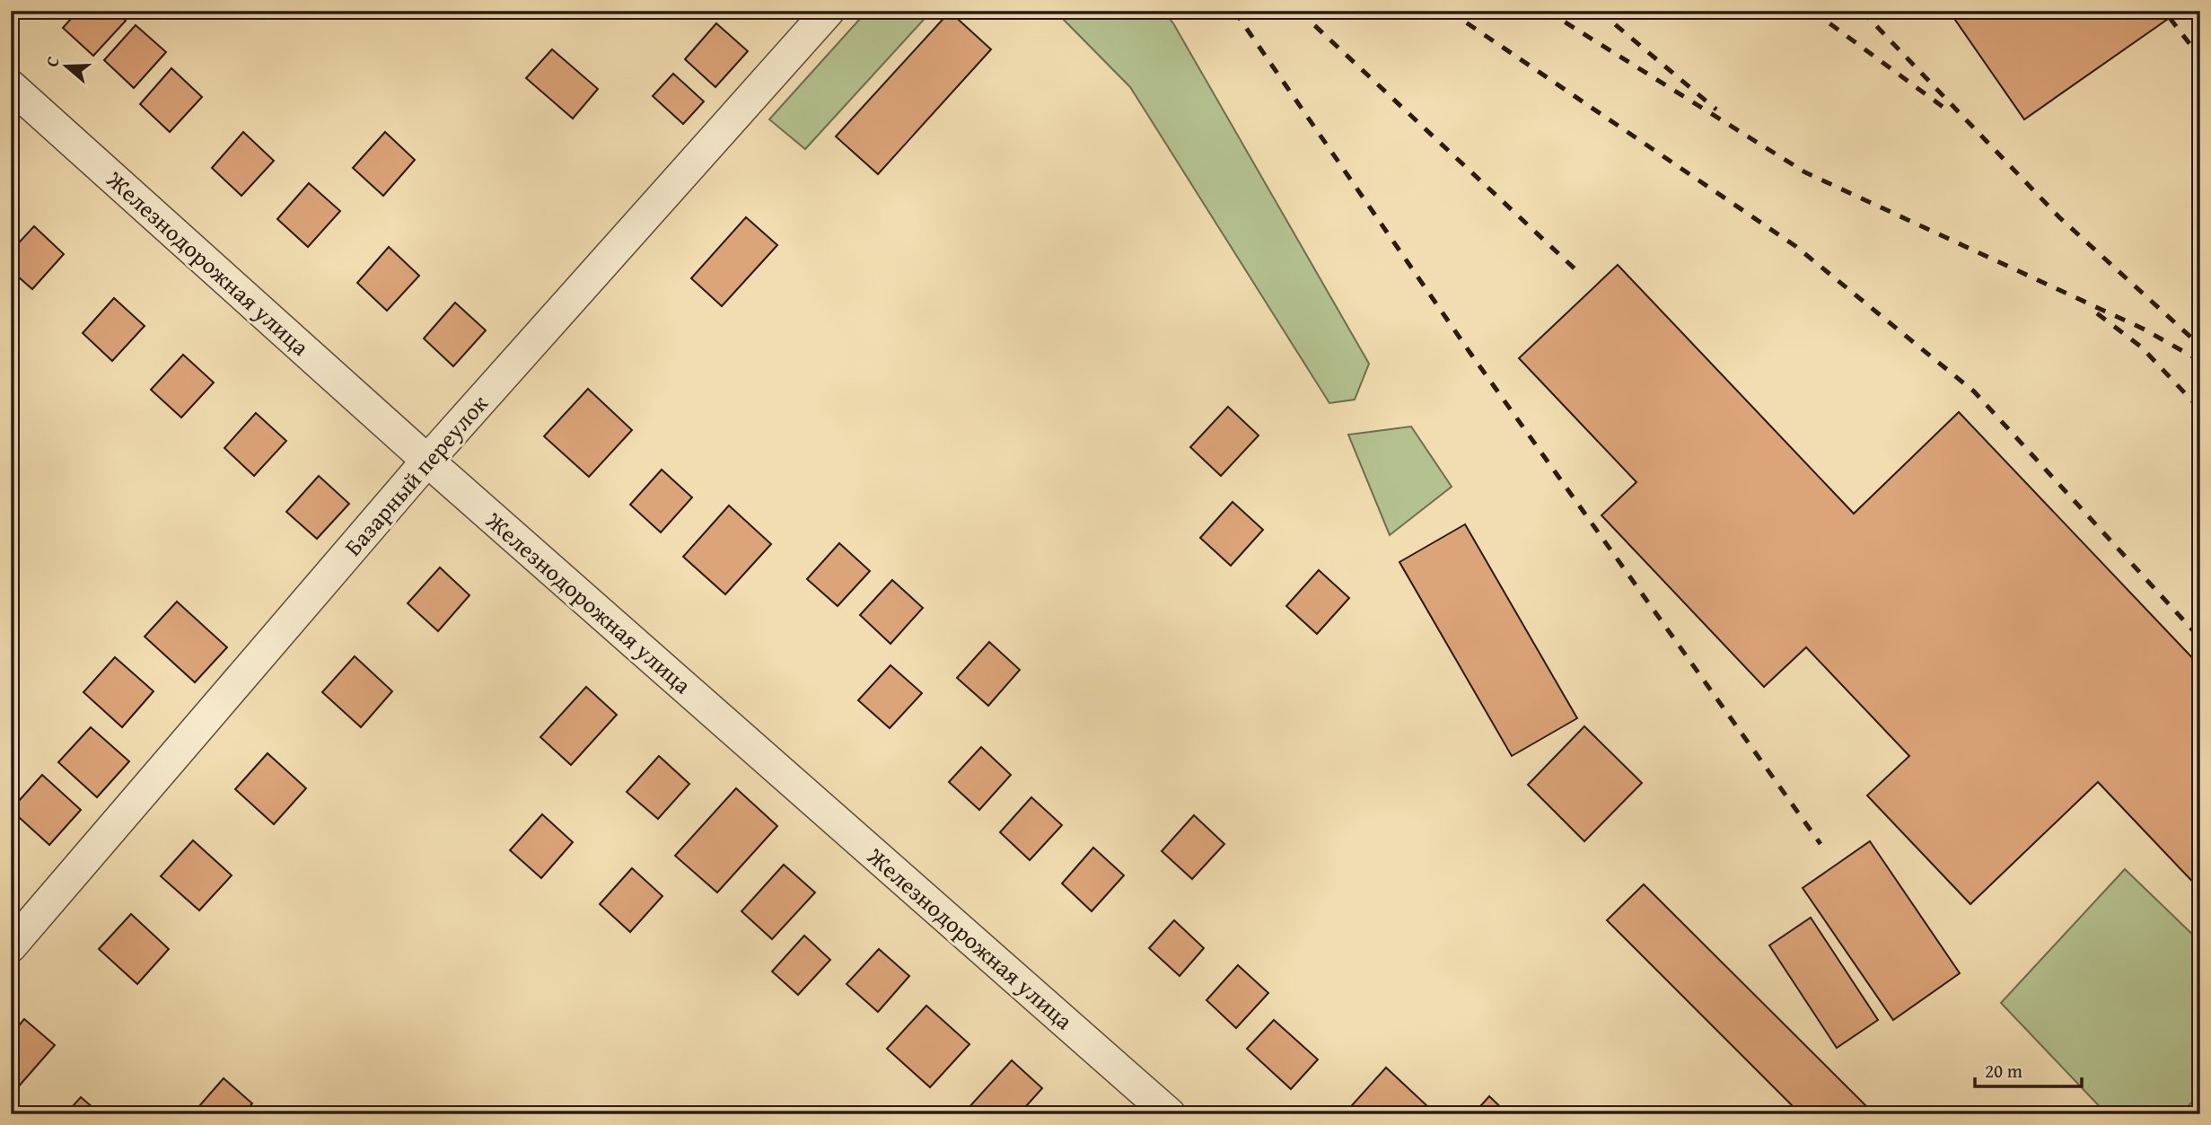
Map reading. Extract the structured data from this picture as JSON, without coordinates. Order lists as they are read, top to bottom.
{
  "streets": {
    "street": ["Железнодорожная улица", "Базарный переулок"]
  },
  "crossings": [
    ["Железнодорожная улица", "Базарный переулок"]
  ],
  "scale_bar": "20 m",
  "north": "left"
}
